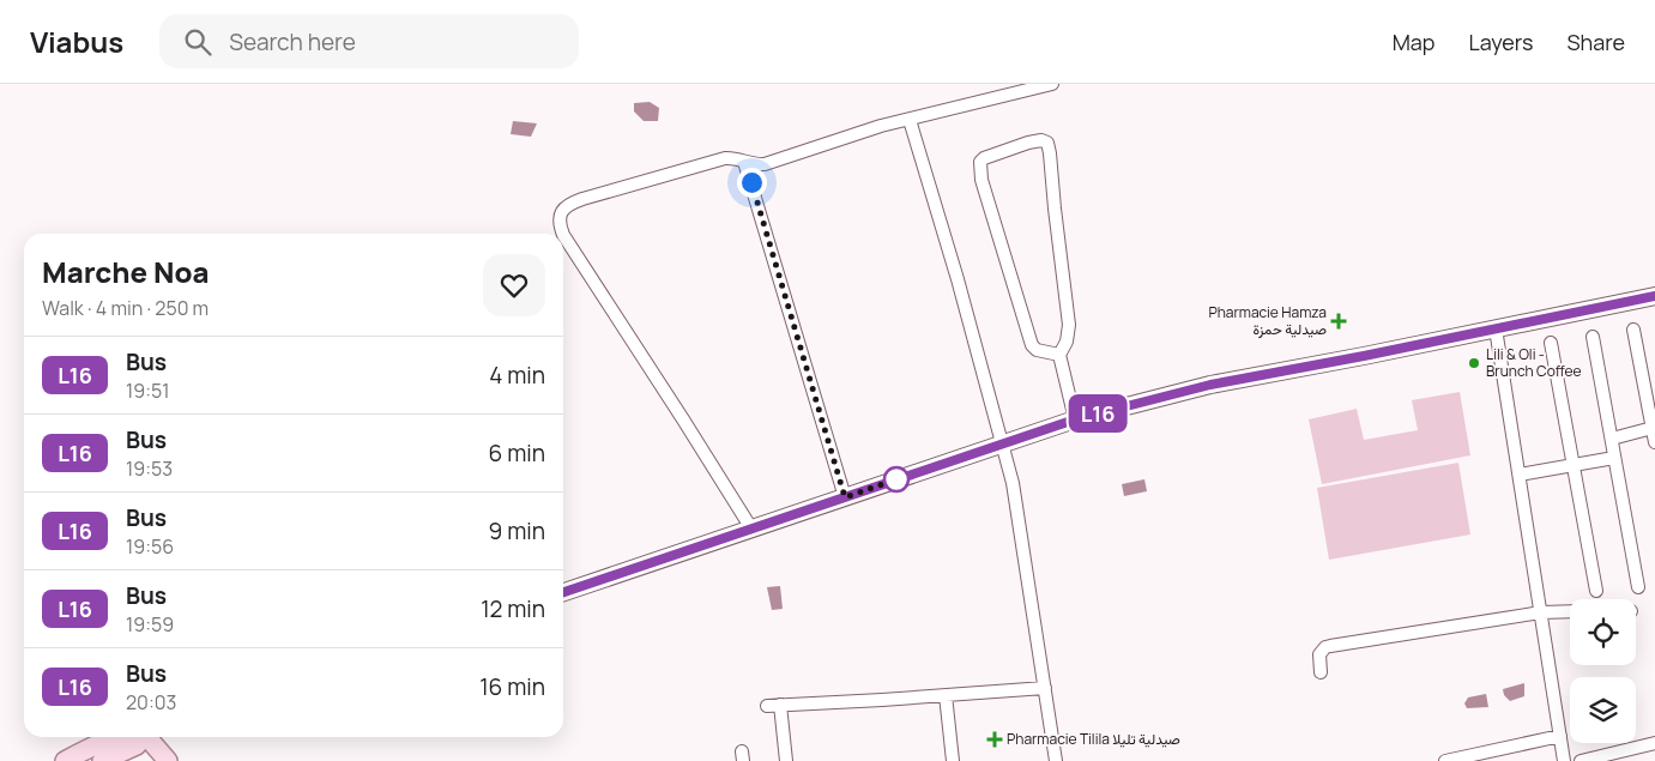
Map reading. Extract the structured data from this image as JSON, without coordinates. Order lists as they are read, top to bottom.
{
  "places": {
    "health": ["Pharmacie Hamza صيدلية حمزة", "Pharmacie Tilila صيدلية تليلا"],
    "other": ["Lili & Oli - Brunch Coffee"]
  },
  "lines": ["bus line L16"],
  "page": {
    "header": "Viabus",
    "search": "Search here",
    "nav": ["Map", "Layers", "Share"],
    "on_map": "L16",
    "heading": ["Marche Noa", "Walk · 4 min · 250 m"],
    "list": [
      {
        "mark": "L16",
        "name": "Bus",
        "note": "19:51",
        "value": "4 min"
      },
      {
        "mark": "L16",
        "name": "Bus",
        "note": "19:53",
        "value": "6 min"
      },
      {
        "mark": "L16",
        "name": "Bus",
        "note": "19:56",
        "value": "9 min"
      },
      {
        "mark": "L16",
        "name": "Bus",
        "note": "19:59",
        "value": "12 min"
      },
      {
        "mark": "L16",
        "name": "Bus",
        "note": "20:03",
        "value": "16 min"
      }
    ]
  }
}
